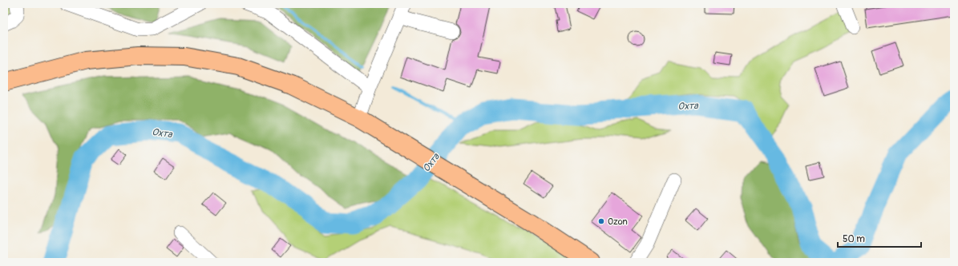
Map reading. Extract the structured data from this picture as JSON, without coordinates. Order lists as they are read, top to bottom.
{
  "water": ["Охта"],
  "places": ["Ozon"],
  "scale_bar": "50 m"
}
